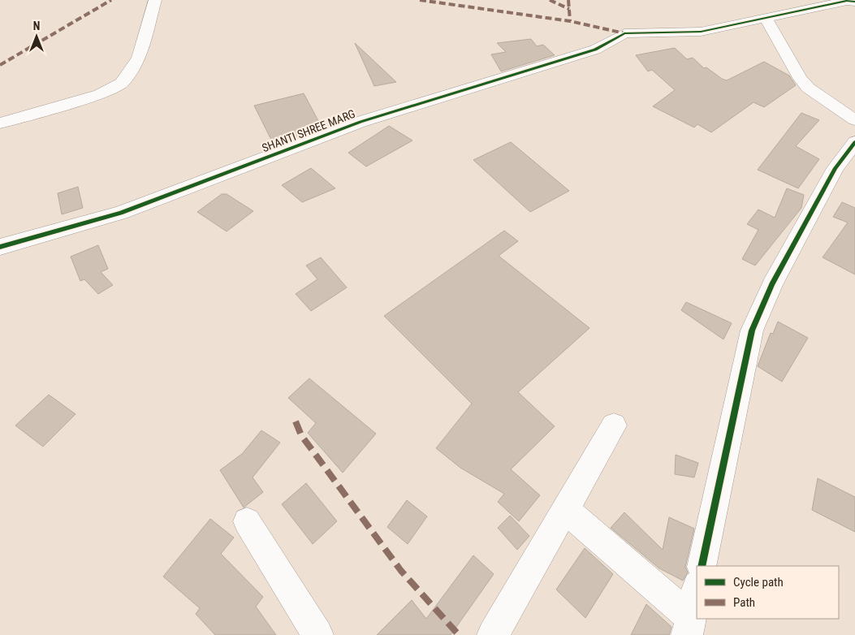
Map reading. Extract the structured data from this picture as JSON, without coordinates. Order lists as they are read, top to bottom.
{
  "streets": {
    "street": ["SHANTI SHREE MARG"]
  },
  "legend": ["Cycle path", "Path"],
  "north": "top"
}
